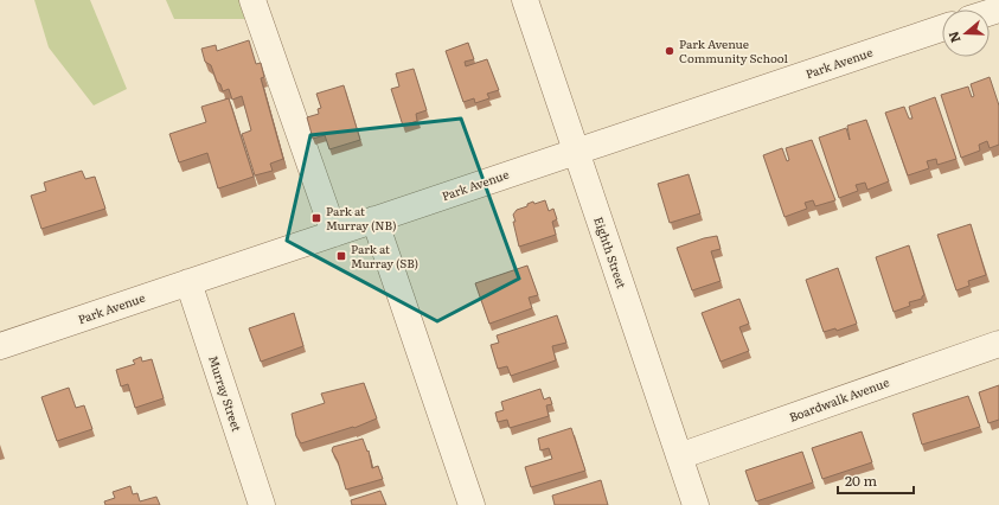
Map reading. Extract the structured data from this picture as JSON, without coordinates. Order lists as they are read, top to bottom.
{
  "streets": {
    "street": [
      "Park Avenue",
      "Eighth Street",
      "Murray Street",
      "Boardwalk Avenue"
    ]
  },
  "crossings": [
    ["Park Avenue", "Eighth Street"],
    ["Park Avenue", "Murray Street"],
    ["Eighth Street", "Boardwalk Avenue"]
  ],
  "places": {
    "other": ["Park Avenue Community School"],
    "transit": ["Park at Murray (NB)", "Park at Murray (SB)"]
  },
  "scale_bar": "20 m",
  "north": "left"
}
